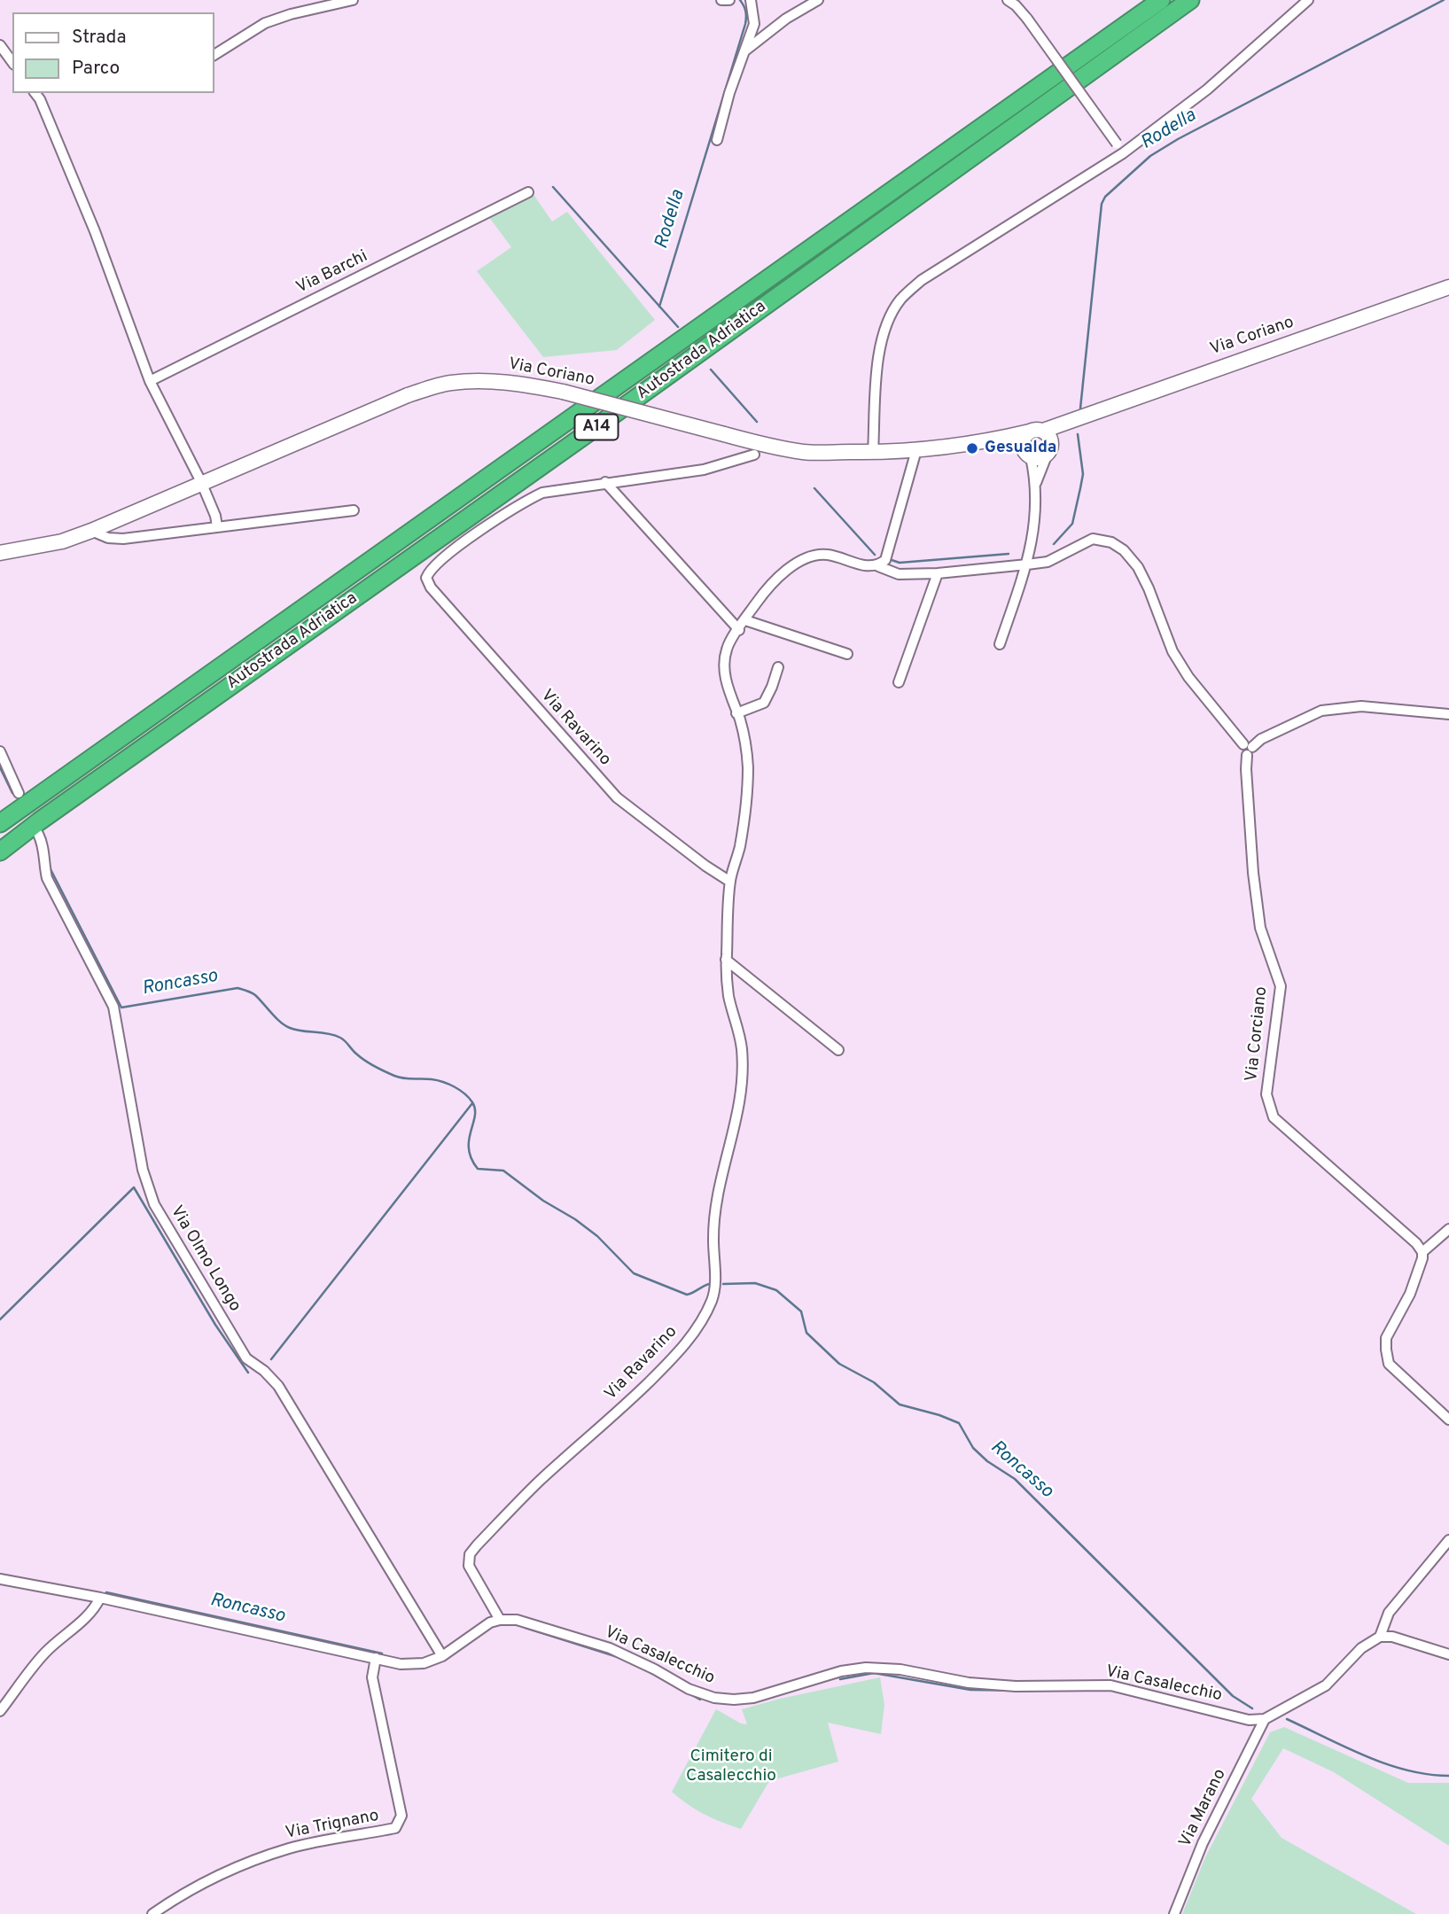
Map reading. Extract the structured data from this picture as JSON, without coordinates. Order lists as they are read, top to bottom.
{
  "streets": {
    "highway": ["Autostrada Adriatica", "A14"],
    "main road": ["Via Coriano"],
    "street": [
      "Via Barchi",
      "Via Ravarino",
      "Via Corciano",
      "Via Olmo Longo",
      "Via Casalecchio",
      "Via Marano",
      "Via Trignano"
    ]
  },
  "crossings": [
    ["Via Ravarino", "Via Corciano"],
    ["Via Ravarino", "Via Casalecchio"],
    ["Via Casalecchio", "Via Marano"]
  ],
  "water": ["Rodella", "Roncasso"],
  "parks": ["Cimitero di Casalecchio"],
  "places": ["Gesualda"],
  "legend": ["Strada", "Parco"]
}
